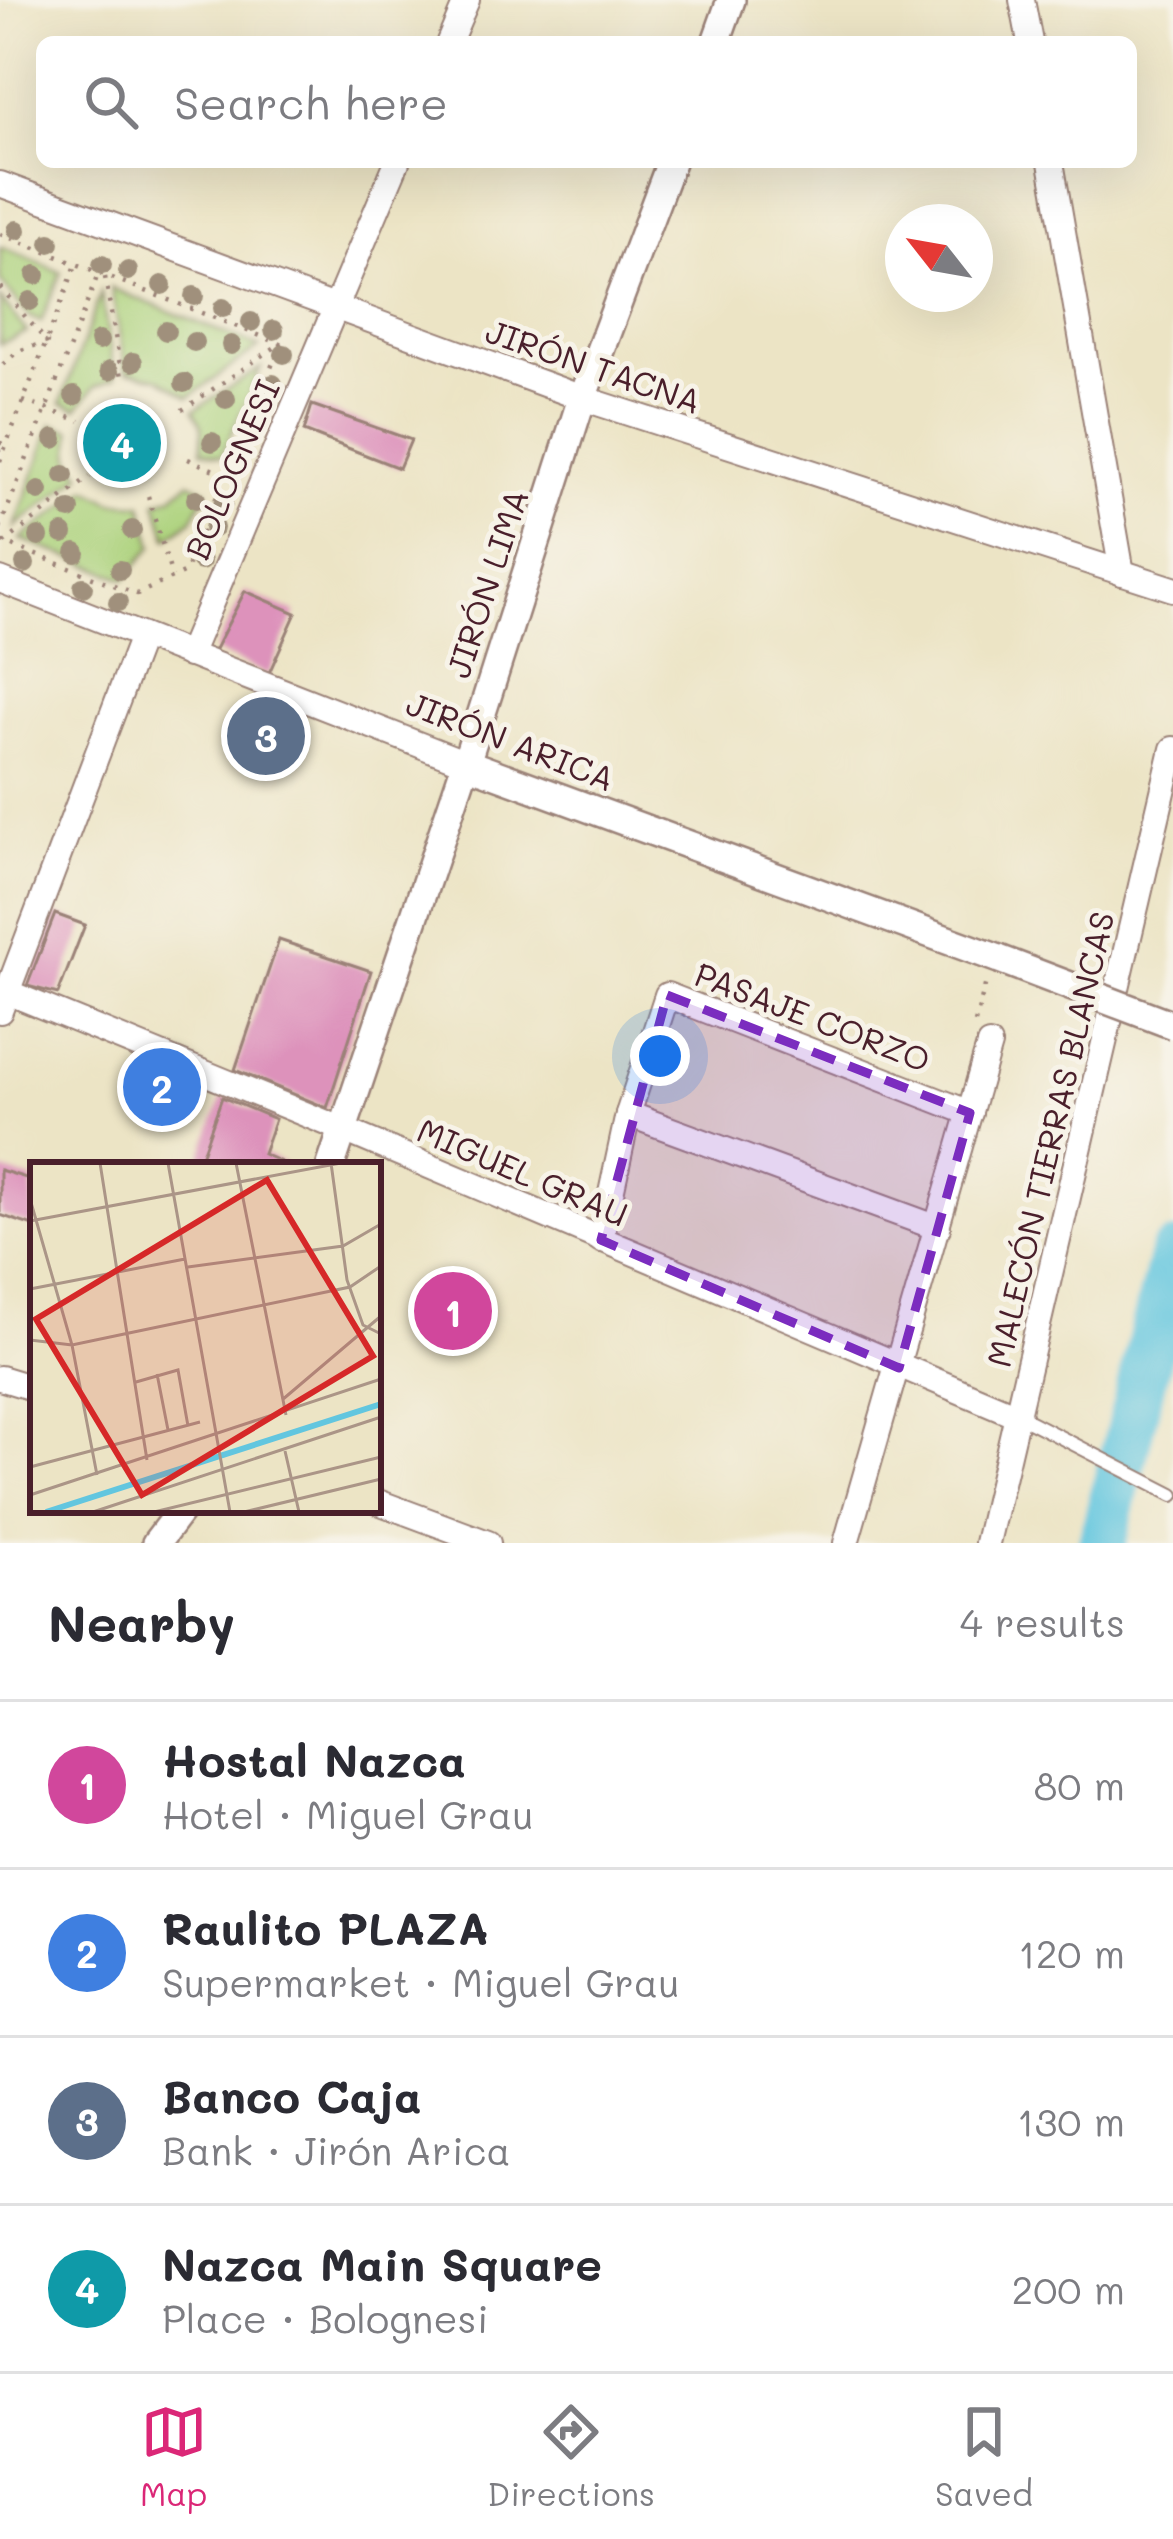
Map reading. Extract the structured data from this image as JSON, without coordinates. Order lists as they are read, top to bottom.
{
  "streets": {
    "street": [
      "JIRÓN TACNA",
      "BOLOGNESI",
      "JIRÓN LIMA",
      "JIRÓN ARICA",
      "PASAJE CORZO",
      "MALECÓN TIERRAS BLANCAS",
      "MIGUEL GRAU"
    ]
  },
  "crossings": [
    ["JIRÓN TACNA", "BOLOGNESI"],
    ["JIRÓN TACNA", "JIRÓN LIMA"],
    ["BOLOGNESI", "JIRÓN ARICA"],
    ["JIRÓN LIMA", "JIRÓN ARICA"],
    ["JIRÓN LIMA", "MIGUEL GRAU"],
    ["PASAJE CORZO", "MIGUEL GRAU"],
    ["MALECÓN TIERRAS BLANCAS", "MIGUEL GRAU"]
  ],
  "north": "top left",
  "page": {
    "search": "Search here",
    "pins": [
      "4",
      "3",
      "2",
      "1"
    ],
    "heading": ["Nearby", "4 results"],
    "list": [
      {
        "mark": "1",
        "name": "Hostal Nazca",
        "note": "Hotel · Miguel Grau",
        "value": "80 m"
      },
      {
        "mark": "2",
        "name": "Raulito PLAZA",
        "note": "Supermarket · Miguel Grau",
        "value": "120 m"
      },
      {
        "mark": "3",
        "name": "Banco Caja",
        "note": "Bank · Jirón Arica",
        "value": "130 m"
      },
      {
        "mark": "4",
        "name": "Nazca Main Square",
        "note": "Place · Bolognesi",
        "value": "200 m"
      }
    ],
    "nav": ["Map", "Directions", "Saved"]
  }
}
